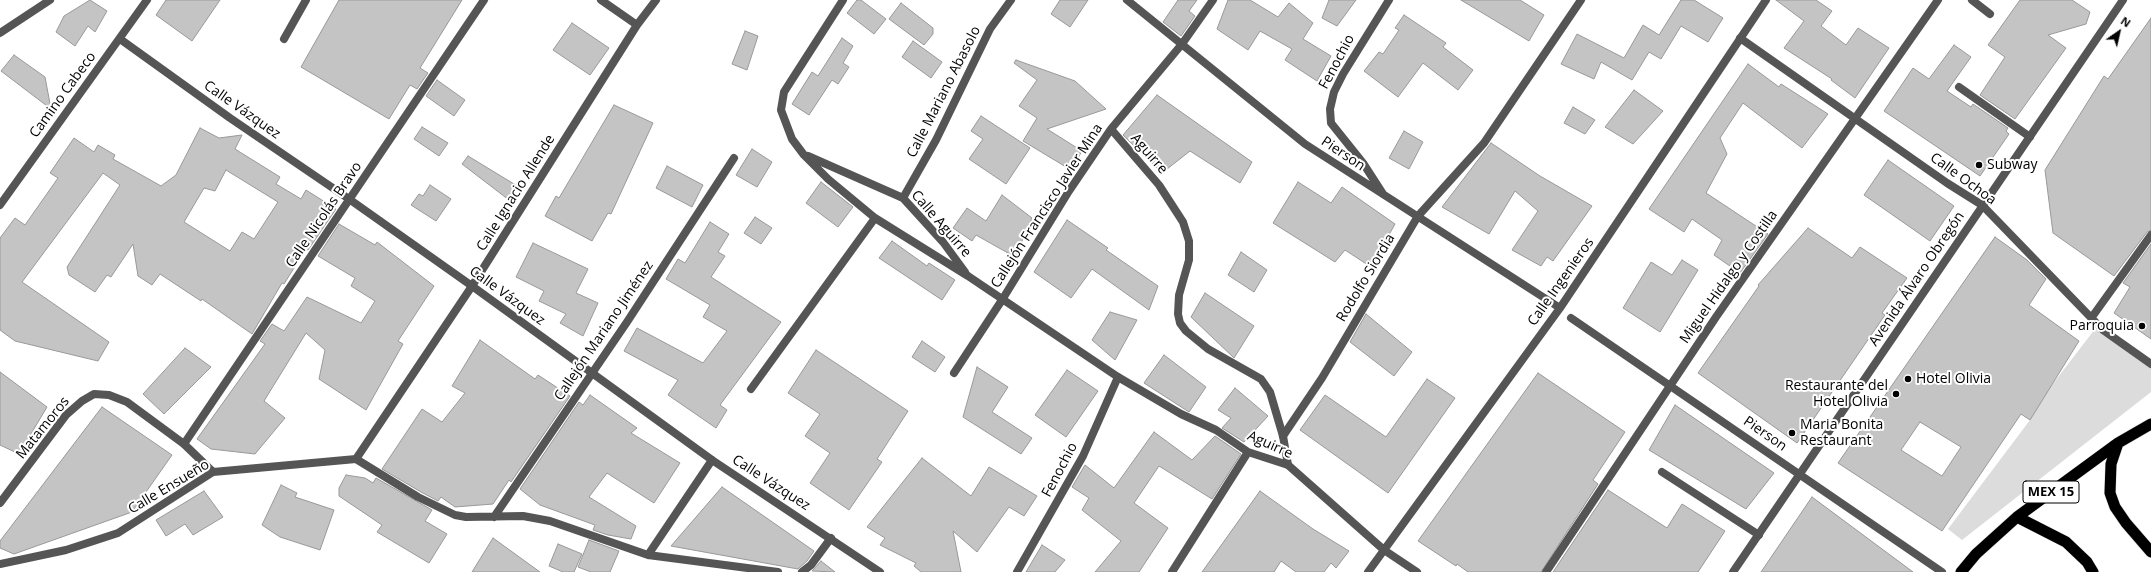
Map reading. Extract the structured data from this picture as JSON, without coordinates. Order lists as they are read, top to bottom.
{
  "streets": {
    "highway": ["MEX 15"],
    "street": [
      "Fenochio",
      "Calle Mariano Abasolo",
      "Camino Cabeco",
      "Calle Vázquez",
      "Aguirre",
      "Pierson",
      "Calle Ochoa",
      "Calle Ignacio Allende",
      "Callejón Francisco Javier Mina",
      "Calle Nicolás Bravo",
      "Calle Aguirre",
      "Miguel Hidalgo y Costilla",
      "Rodolfo Siordia",
      "Avenida Álvaro Obregón",
      "Calle Ingenieros",
      "Callejón Mariano Jiménez",
      "Matamoros",
      "Calle Ensueño"
    ]
  },
  "crossings": [
    ["Fenochio", "Aguirre"],
    ["Fenochio", "Pierson"],
    ["Fenochio", "Calle Aguirre"],
    ["Calle Mariano Abasolo", "Calle Aguirre"],
    ["Camino Cabeco", "Calle Vázquez"],
    ["Calle Vázquez", "Calle Ignacio Allende"],
    ["Calle Vázquez", "Calle Nicolás Bravo"],
    ["Calle Vázquez", "Callejón Mariano Jiménez"],
    ["Aguirre", "Callejón Francisco Javier Mina"],
    ["Aguirre", "Calle Aguirre"],
    ["Aguirre", "Rodolfo Siordia"],
    ["Aguirre", "Calle Ingenieros"],
    ["Pierson", "Callejón Francisco Javier Mina"],
    ["Pierson", "Miguel Hidalgo y Costilla"],
    ["Pierson", "Rodolfo Siordia"],
    ["Pierson", "Avenida Álvaro Obregón"],
    ["Pierson", "Calle Ingenieros"],
    ["Calle Ochoa", "Miguel Hidalgo y Costilla"],
    ["Calle Ochoa", "Avenida Álvaro Obregón"],
    ["Calle Ochoa", "Calle Ingenieros"],
    ["Calle Ignacio Allende", "Calle Ensueño"],
    ["Callejón Francisco Javier Mina", "Calle Aguirre"],
    ["Calle Nicolás Bravo", "Matamoros"],
    ["Matamoros", "Calle Ensueño"]
  ],
  "places": [
    "Subway",
    "Parroquia",
    "Hotel Olivia",
    "Restaurante del Hotel Olivia",
    "Maria Bonita Restaurant"
  ],
  "north": "top right"
}
